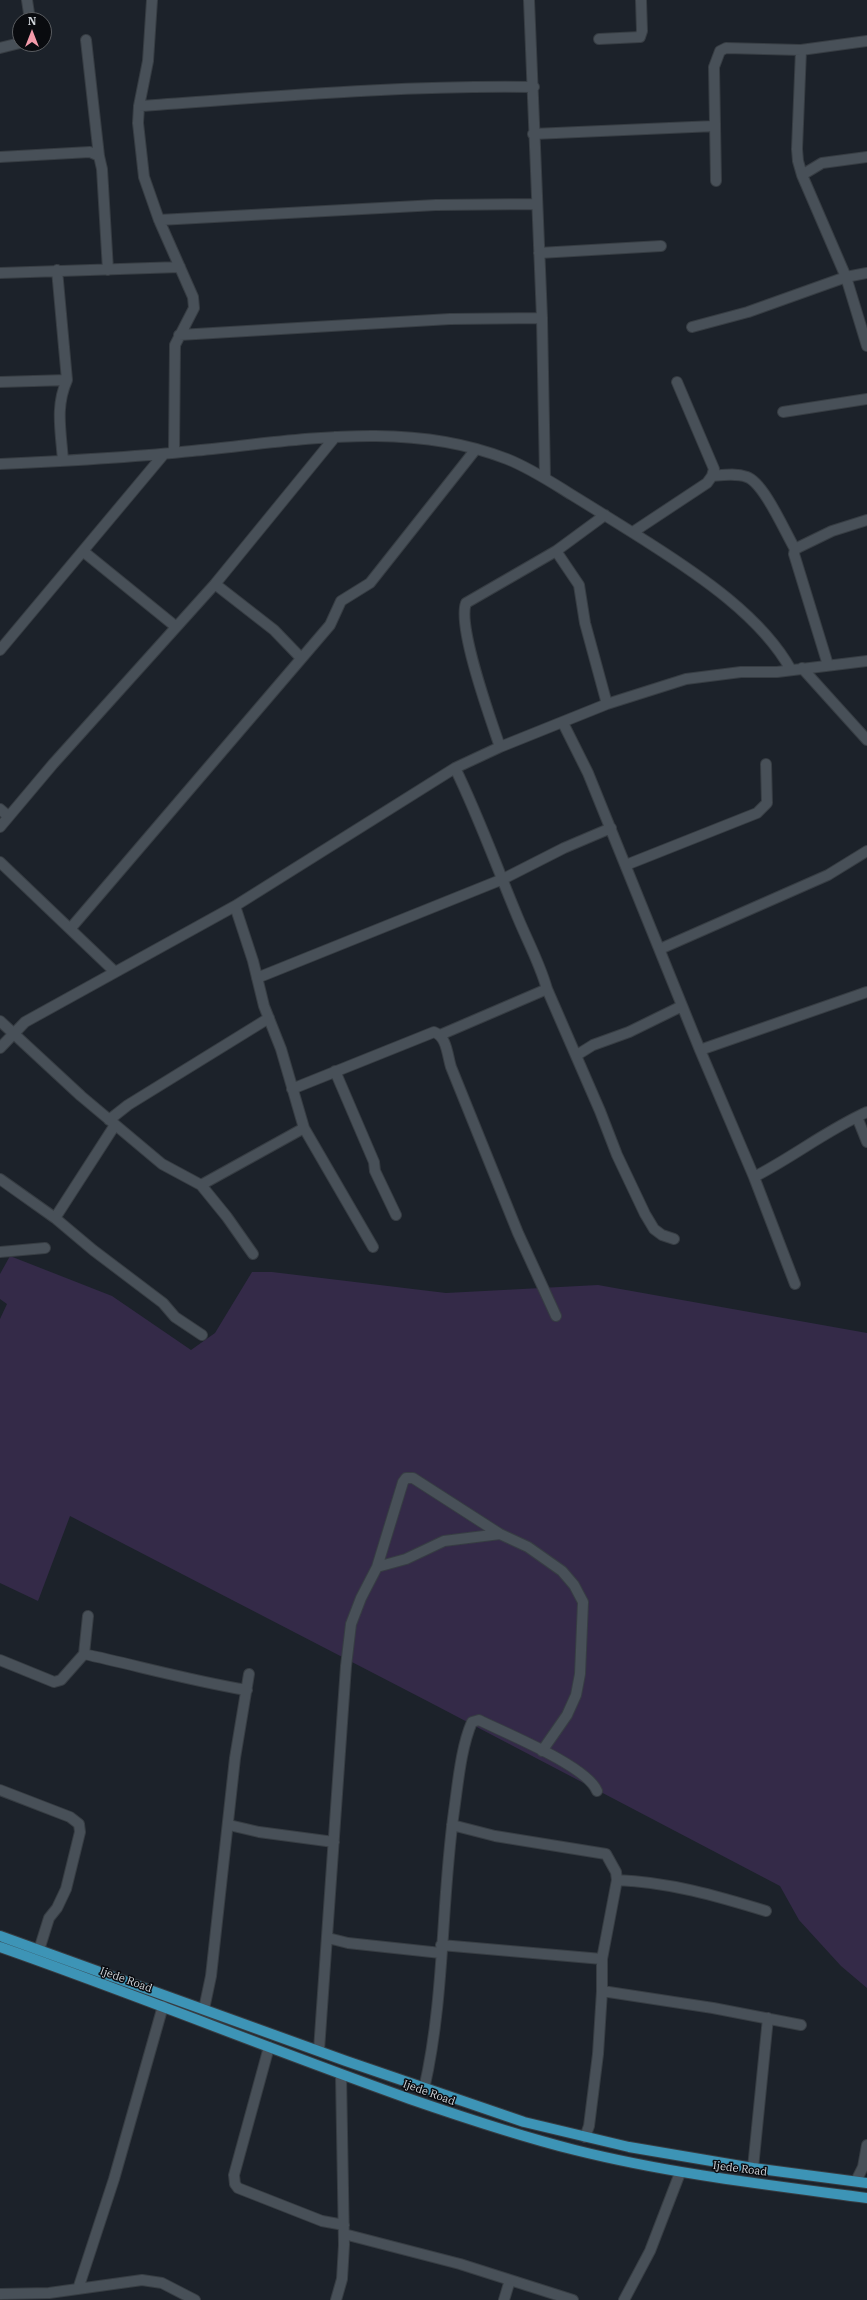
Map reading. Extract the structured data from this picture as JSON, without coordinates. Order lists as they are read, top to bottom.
{
  "streets": {
    "main road": ["Ijede Road"]
  },
  "north": "top"
}
